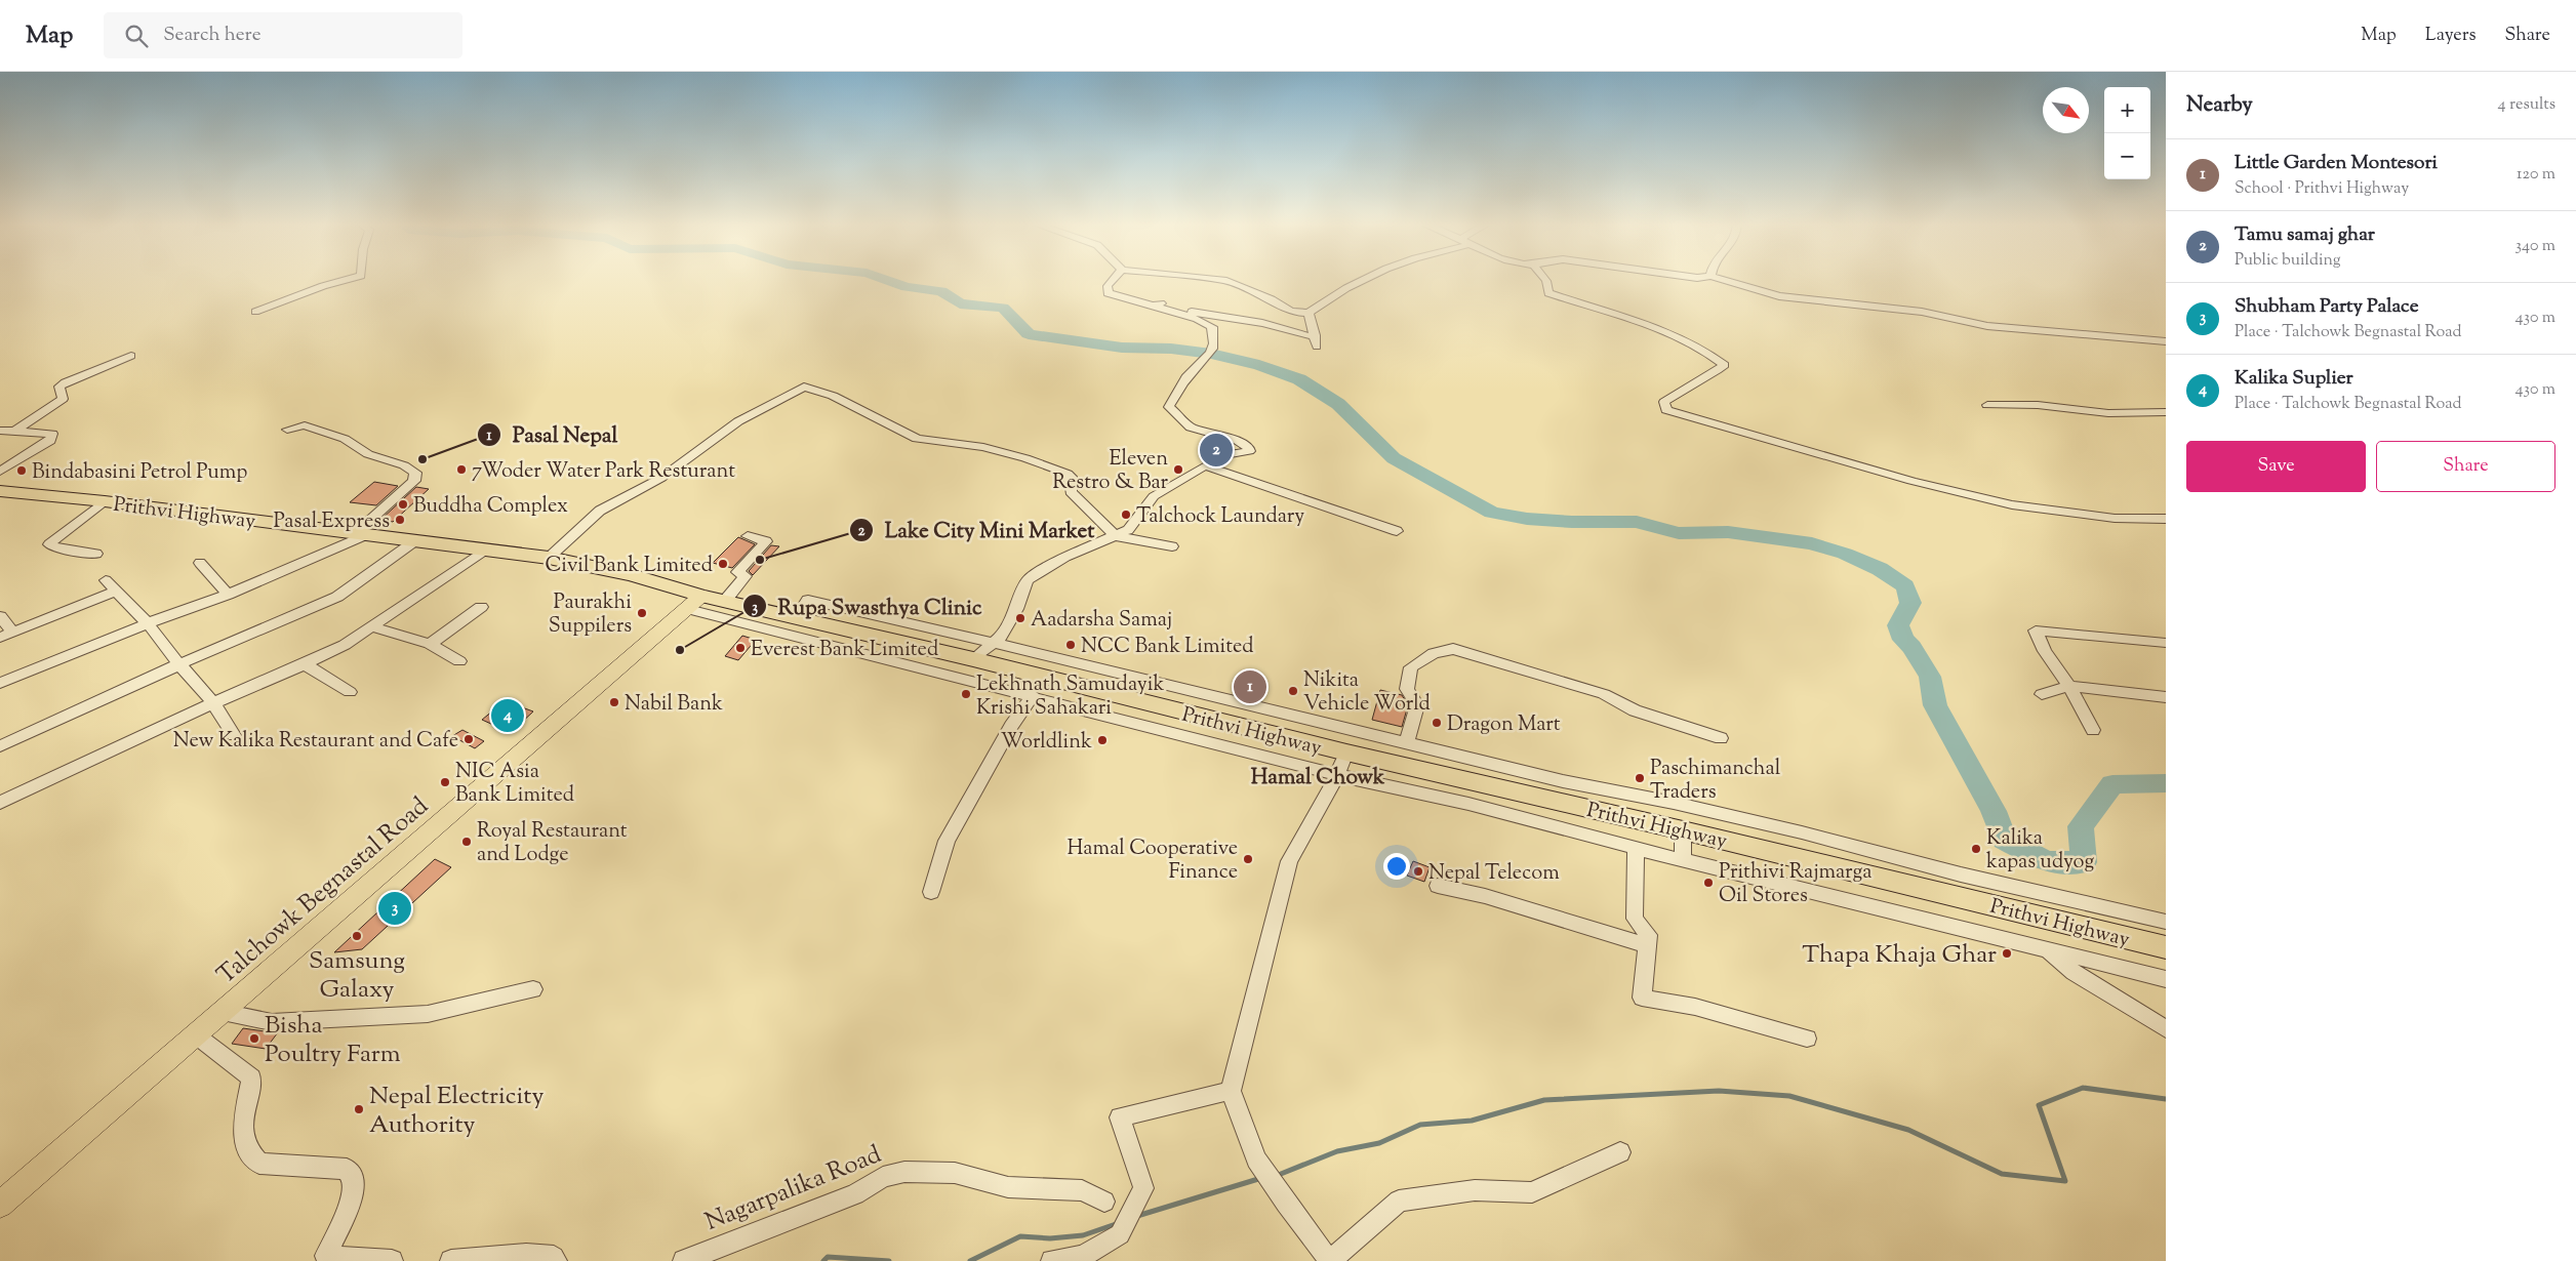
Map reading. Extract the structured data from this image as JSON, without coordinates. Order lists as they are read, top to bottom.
{
  "streets": {
    "highway": ["Prithvi Highway"],
    "main road": ["Talchowk Begnastal Road"],
    "street": ["Nagarpalika Road"]
  },
  "crossings": [
    ["Prithvi Highway", "Talchowk Begnastal Road"]
  ],
  "districts": ["Hamal Chowk"],
  "places": [
    "Pasal Nepal",
    "7Woder Water Park Resturant",
    "Eleven Restro & Bar",
    "Bindabasini Petrol Pump",
    "Buddha Complex",
    "Talchock Laundary",
    "Pasal Express",
    "Lake City Mini Market",
    "Civil Bank Limited",
    "Paurakhi Suppilers",
    "Aadarsha Samaj",
    "NCC Bank Limited",
    "Everest Bank Limited",
    "Rupa Swasthya Clinic",
    "Nikita Vehicle World",
    "Lekhnath Samudayik Krishi Sahakari",
    "Nabil Bank",
    "Dragon Mart",
    "New Kalika Restaurant and Cafe",
    "Worldlink",
    "Paschimanchal Traders",
    "NIC Asia Bank Limited",
    "Royal Restaurant and Lodge",
    "Kalika kapas udyog",
    "Hamal Cooperative Finance",
    "Nepal Telecom",
    "Prithivi Rajmarga Oil Stores",
    "Samsung Galaxy",
    "Thapa Khaja Ghar",
    "Bisha Poultry Farm",
    "Nepal Electricity Authority"
  ],
  "north": "bottom right",
  "page": {
    "header": "Map",
    "search": "Search here",
    "nav": ["Map", "Layers", "Share"],
    "heading": ["Nearby", "4 results"],
    "map_buttons": ["+", "−"],
    "list": [
      {
        "mark": "1",
        "name": "Little Garden Montesori",
        "note": "School · Prithvi Highway",
        "value": "120 m"
      },
      {
        "mark": "2",
        "name": "Tamu samaj ghar",
        "note": "Public building",
        "value": "340 m"
      },
      {
        "mark": "3",
        "name": "Shubham Party Palace",
        "note": "Place · Talchowk Begnastal Road",
        "value": "430 m"
      },
      {
        "mark": "4",
        "name": "Kalika Suplier",
        "note": "Place · Talchowk Begnastal Road",
        "value": "430 m"
      }
    ],
    "buttons": ["Save", "Share"],
    "pins": [
      "2",
      "1",
      "4",
      "3"
    ]
  }
}
